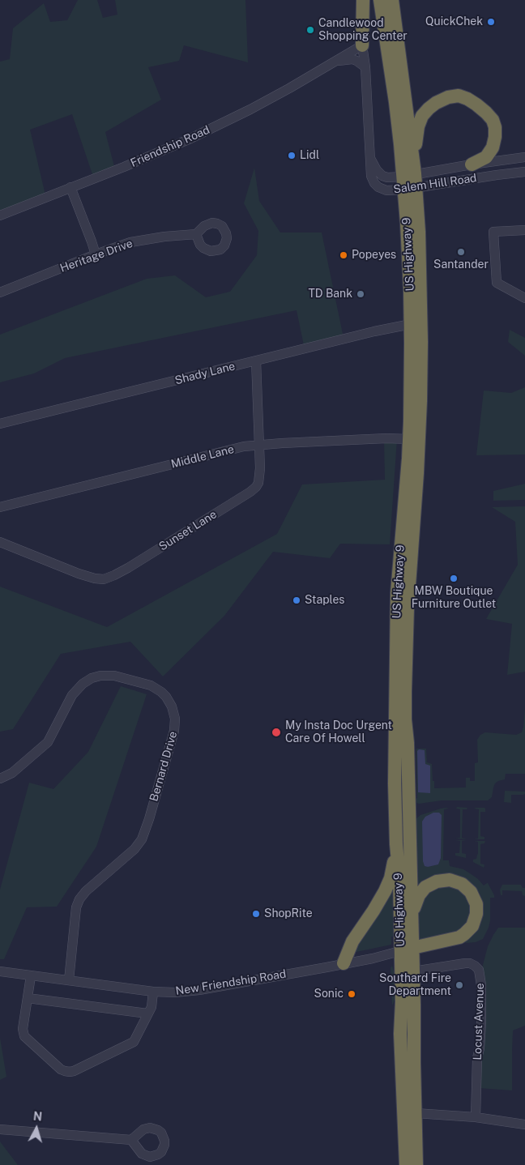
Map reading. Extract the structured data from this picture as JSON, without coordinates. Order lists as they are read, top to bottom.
{
  "streets": {
    "highway": ["US Highway 9"],
    "street": [
      "Friendship Road",
      "Salem Hill Road",
      "Heritage Drive",
      "Shady Lane",
      "Middle Lane",
      "Sunset Lane",
      "Bernard Drive",
      "New Friendship Road",
      "Locust Avenue"
    ]
  },
  "crossings": [
    ["Friendship Road", "Salem Hill Road"],
    ["Salem Hill Road", "US Highway 9"],
    ["US Highway 9", "Shady Lane"],
    ["US Highway 9", "Middle Lane"],
    ["US Highway 9", "New Friendship Road"],
    ["US Highway 9", "Locust Avenue"],
    ["Shady Lane", "Sunset Lane"],
    ["Middle Lane", "Sunset Lane"],
    ["Bernard Drive", "New Friendship Road"]
  ],
  "places": [
    "QuickChek",
    "Candlewood Shopping Center",
    "Lidl",
    "Santander",
    "Popeyes",
    "TD Bank",
    "MBW Boutique Furniture Outlet",
    "Staples",
    "My Insta Doc Urgent Care Of Howell",
    "ShopRite",
    "Southard Fire Department",
    "Sonic"
  ],
  "north": "top"
}
